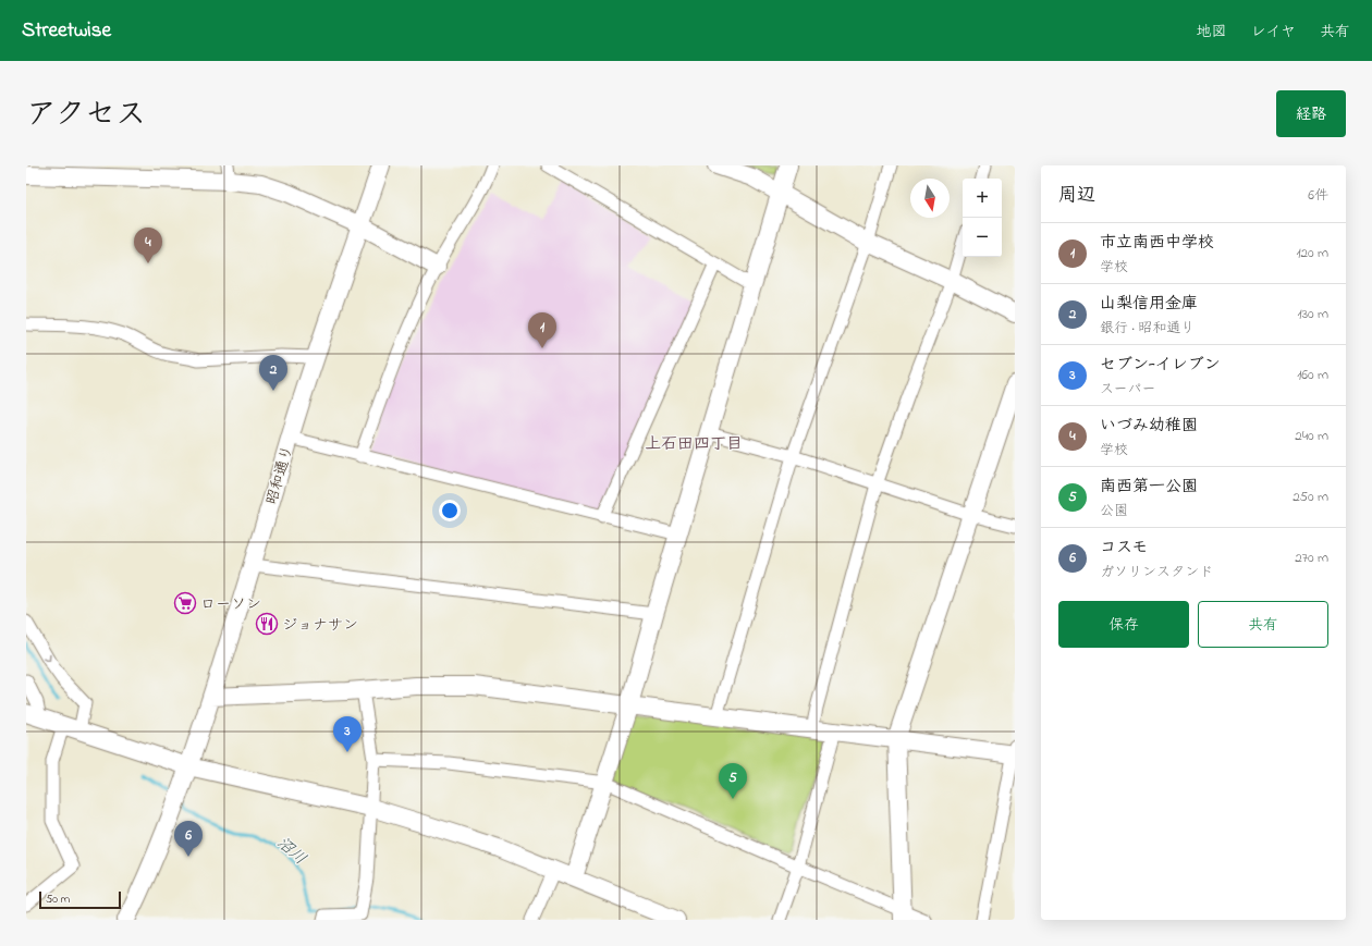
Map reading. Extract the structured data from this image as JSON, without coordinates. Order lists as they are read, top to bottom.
{
  "streets": {
    "street": ["昭和通り"]
  },
  "districts": ["上石田四丁目"],
  "water": ["沼川"],
  "places": {
    "supermarket": ["ローソン"],
    "restaurant": ["ジョナサン"]
  },
  "scale_bar": "50 m",
  "north": "bottom",
  "page": {
    "header": "Streetwise",
    "nav": ["地図", "レイヤ", "共有"],
    "title": "アクセス",
    "buttons": [
      "経路",
      ["保存", "共有"]
    ],
    "heading": ["周辺", "6件"],
    "map_buttons": ["+", "−"],
    "list": [
      {
        "mark": "1",
        "name": "市立南西中学校",
        "note": "学校",
        "value": "120 m"
      },
      {
        "mark": "2",
        "name": "山梨信用金庫",
        "note": "銀行 · 昭和通り",
        "value": "130 m"
      },
      {
        "mark": "3",
        "name": "セブン-イレブン",
        "note": "スーパー",
        "value": "160 m"
      },
      {
        "mark": "4",
        "name": "いづみ幼稚園",
        "note": "学校",
        "value": "240 m"
      },
      {
        "mark": "5",
        "name": "南西第一公園",
        "note": "公園",
        "value": "250 m"
      },
      {
        "mark": "6",
        "name": "コスモ",
        "note": "ガソリンスタンド",
        "value": "270 m"
      }
    ],
    "pins": [
      "4",
      "1",
      "2",
      "3",
      "5",
      "6"
    ],
    "scale": "50 m"
  }
}
